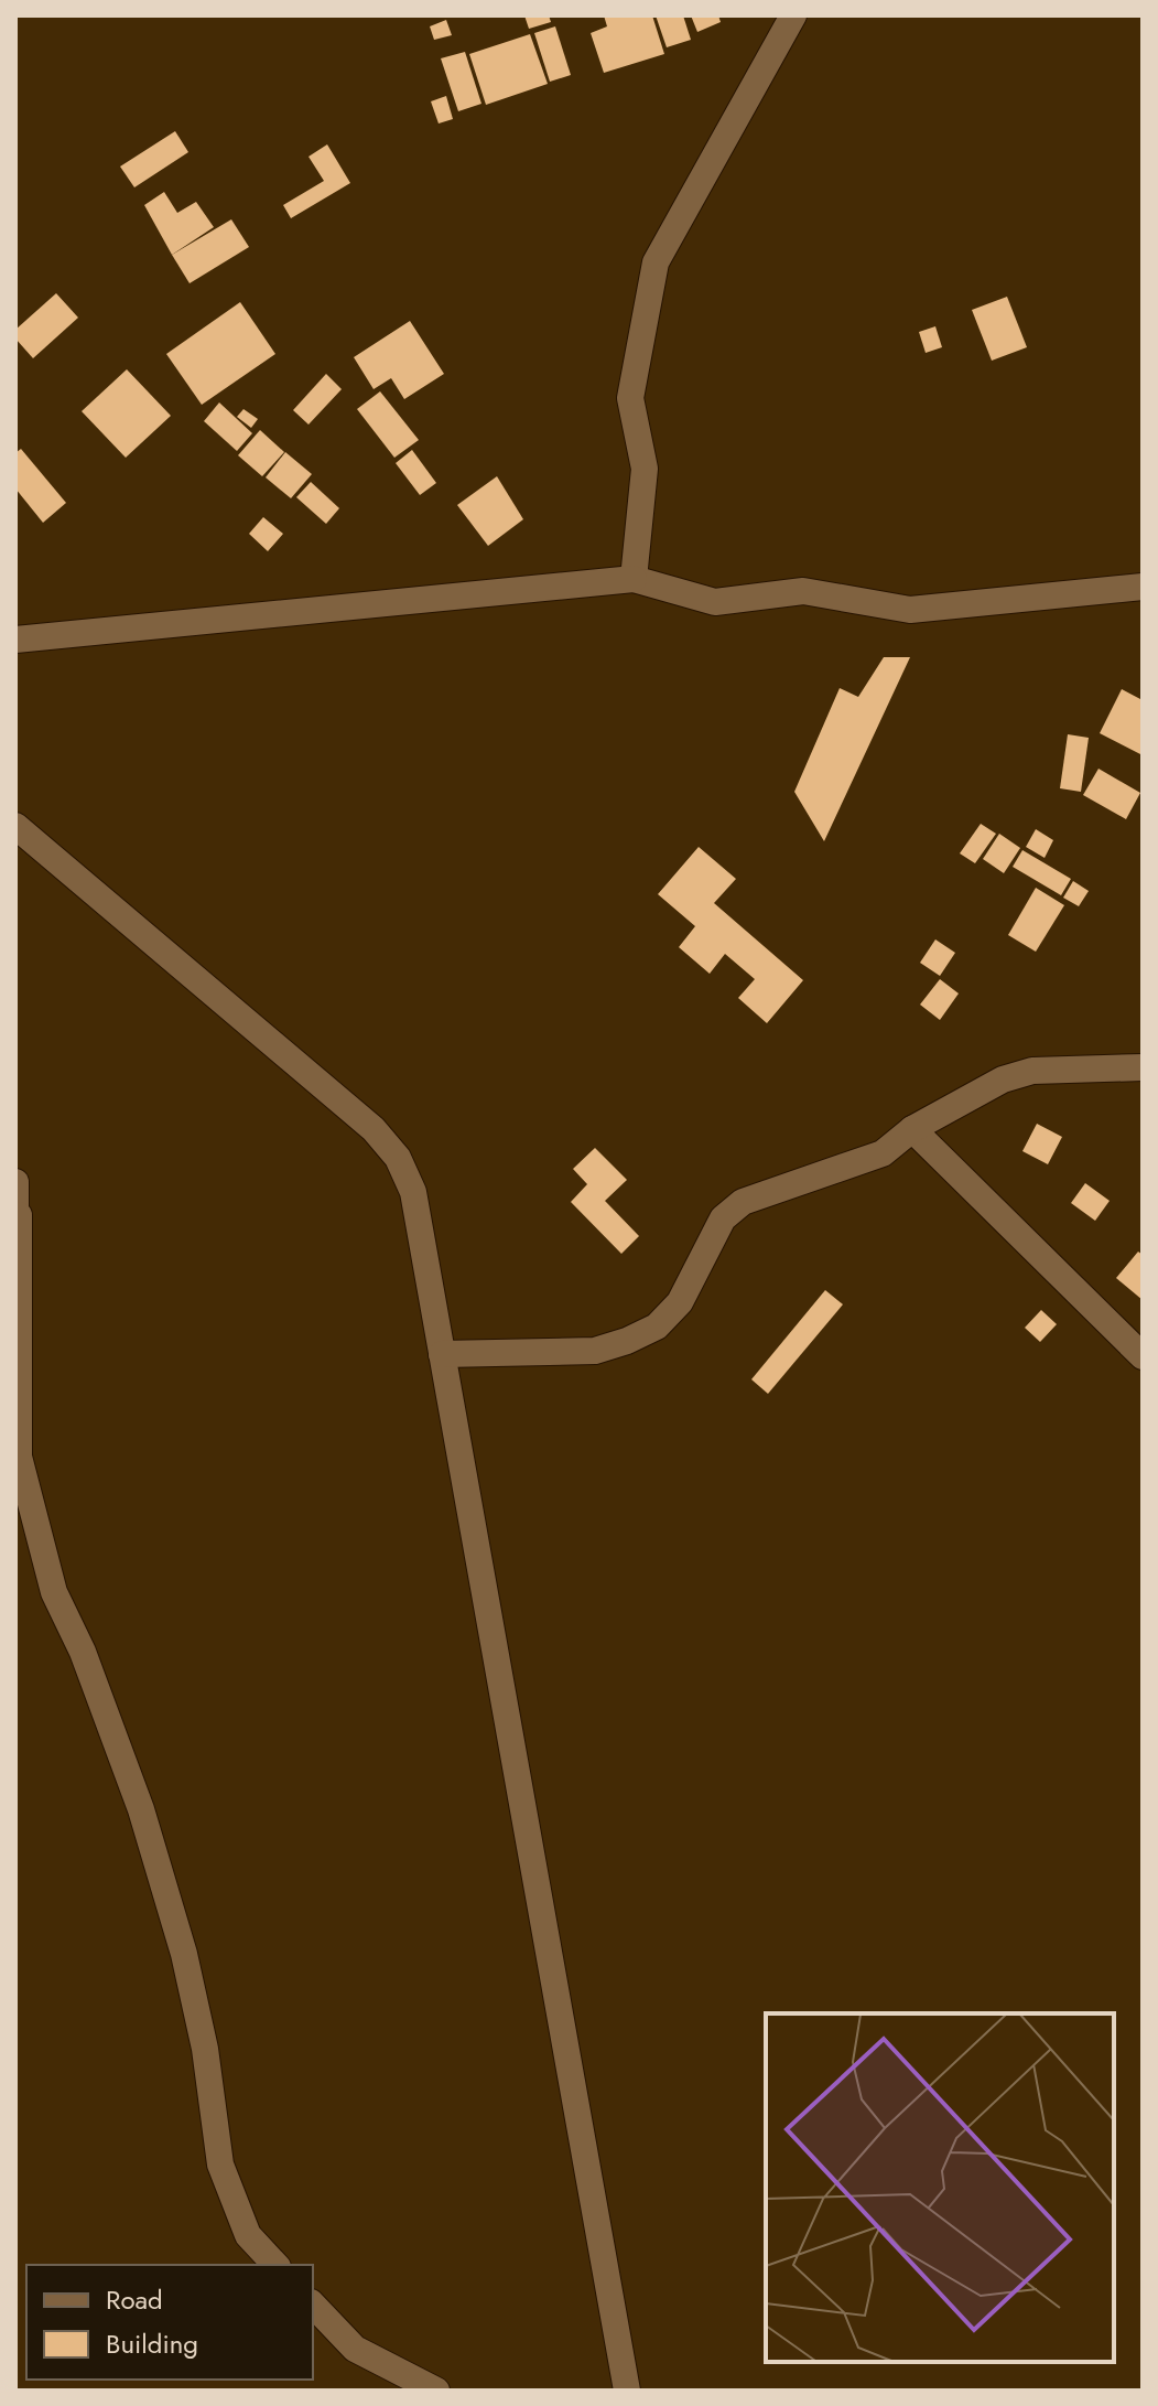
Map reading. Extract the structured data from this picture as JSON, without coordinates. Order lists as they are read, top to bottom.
{
  "legend": ["Road", "Building"]
}
